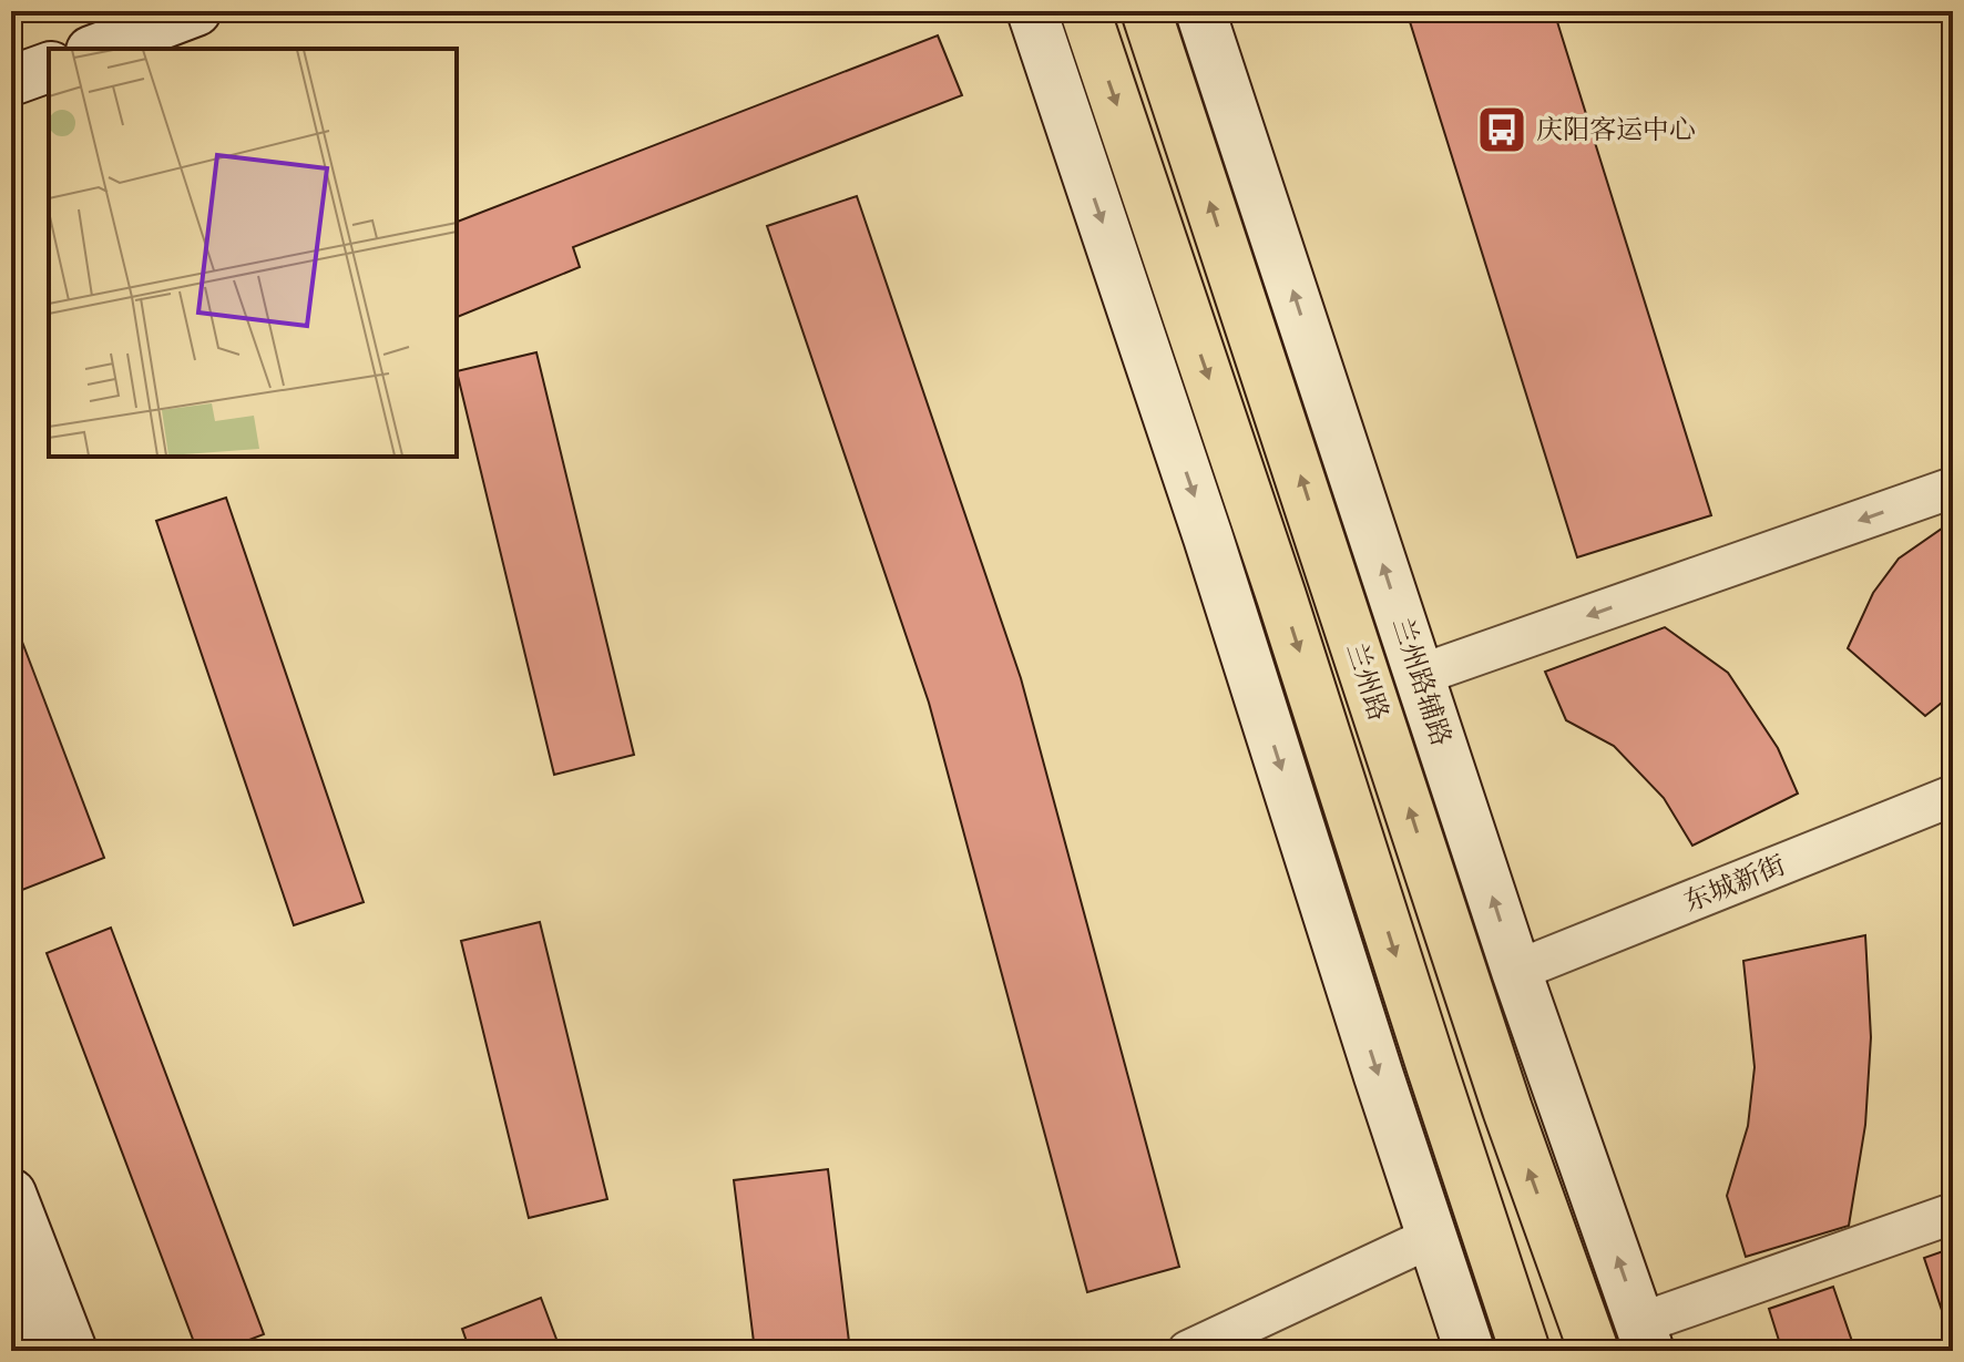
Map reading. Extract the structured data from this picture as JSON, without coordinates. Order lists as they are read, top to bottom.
{
  "streets": {
    "main road": ["兰州路"],
    "street": ["兰州路辅路", "东城新街"]
  },
  "crossings": [
    ["兰州路辅路", "东城新街"]
  ],
  "places": {
    "bus stop": ["庆阳客运中心"]
  }
}
